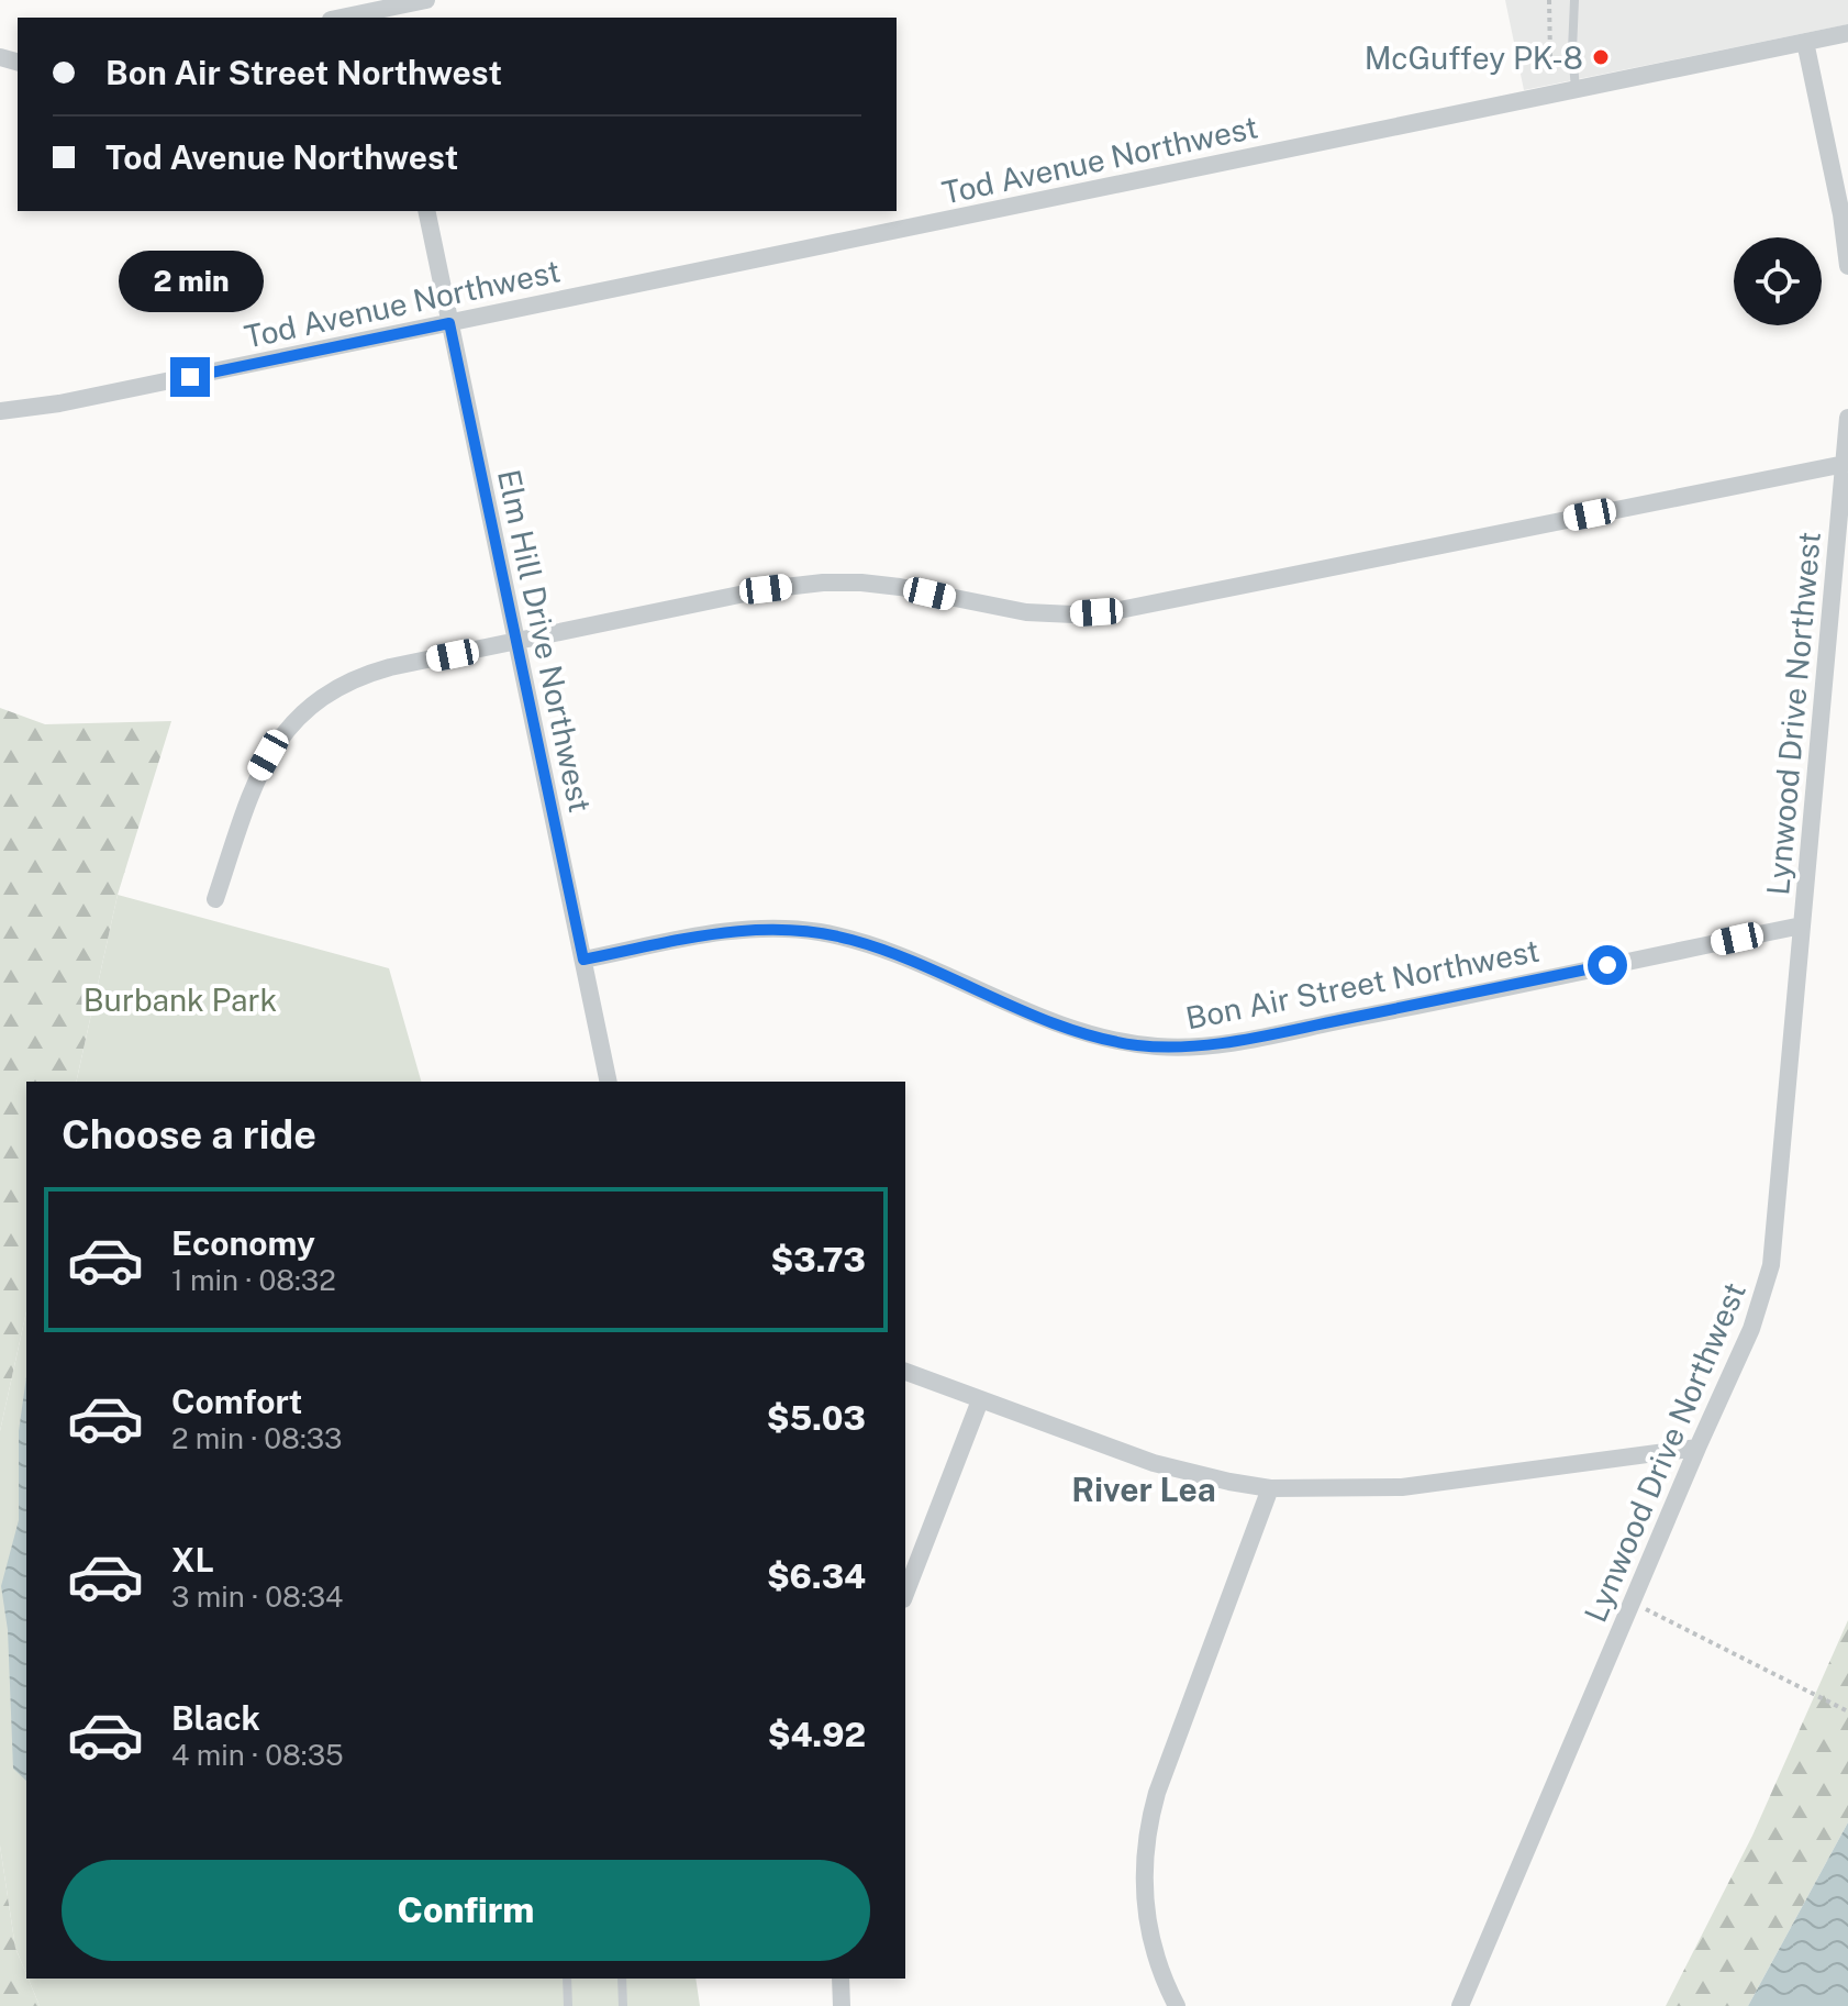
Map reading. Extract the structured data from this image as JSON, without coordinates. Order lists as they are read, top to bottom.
{
  "streets": {
    "street": [
      "Tod Avenue Northwest",
      "Elm Hill Drive Northwest",
      "Lynwood Drive Northwest",
      "Bon Air Street Northwest"
    ]
  },
  "crossings": [
    ["Tod Avenue Northwest", "Elm Hill Drive Northwest"],
    ["Elm Hill Drive Northwest", "Bon Air Street Northwest"],
    ["Lynwood Drive Northwest", "Bon Air Street Northwest"]
  ],
  "districts": ["River Lea"],
  "parks": ["Burbank Park"],
  "places": ["McGuffey PK-8"],
  "page": {
    "banner": ["Bon Air Street Northwest", "Tod Avenue Northwest"],
    "bubble": "2 min",
    "heading": "Choose a ride",
    "list": [
      {
        "name": "Economy",
        "note": "1 min · 08:32",
        "value": "$3.73"
      },
      {
        "name": "Comfort",
        "note": "2 min · 08:33",
        "value": "$5.03"
      },
      {
        "name": "XL",
        "note": "3 min · 08:34",
        "value": "$6.34"
      },
      {
        "name": "Black",
        "note": "4 min · 08:35",
        "value": "$4.92"
      }
    ],
    "buttons": "Confirm"
  }
}
